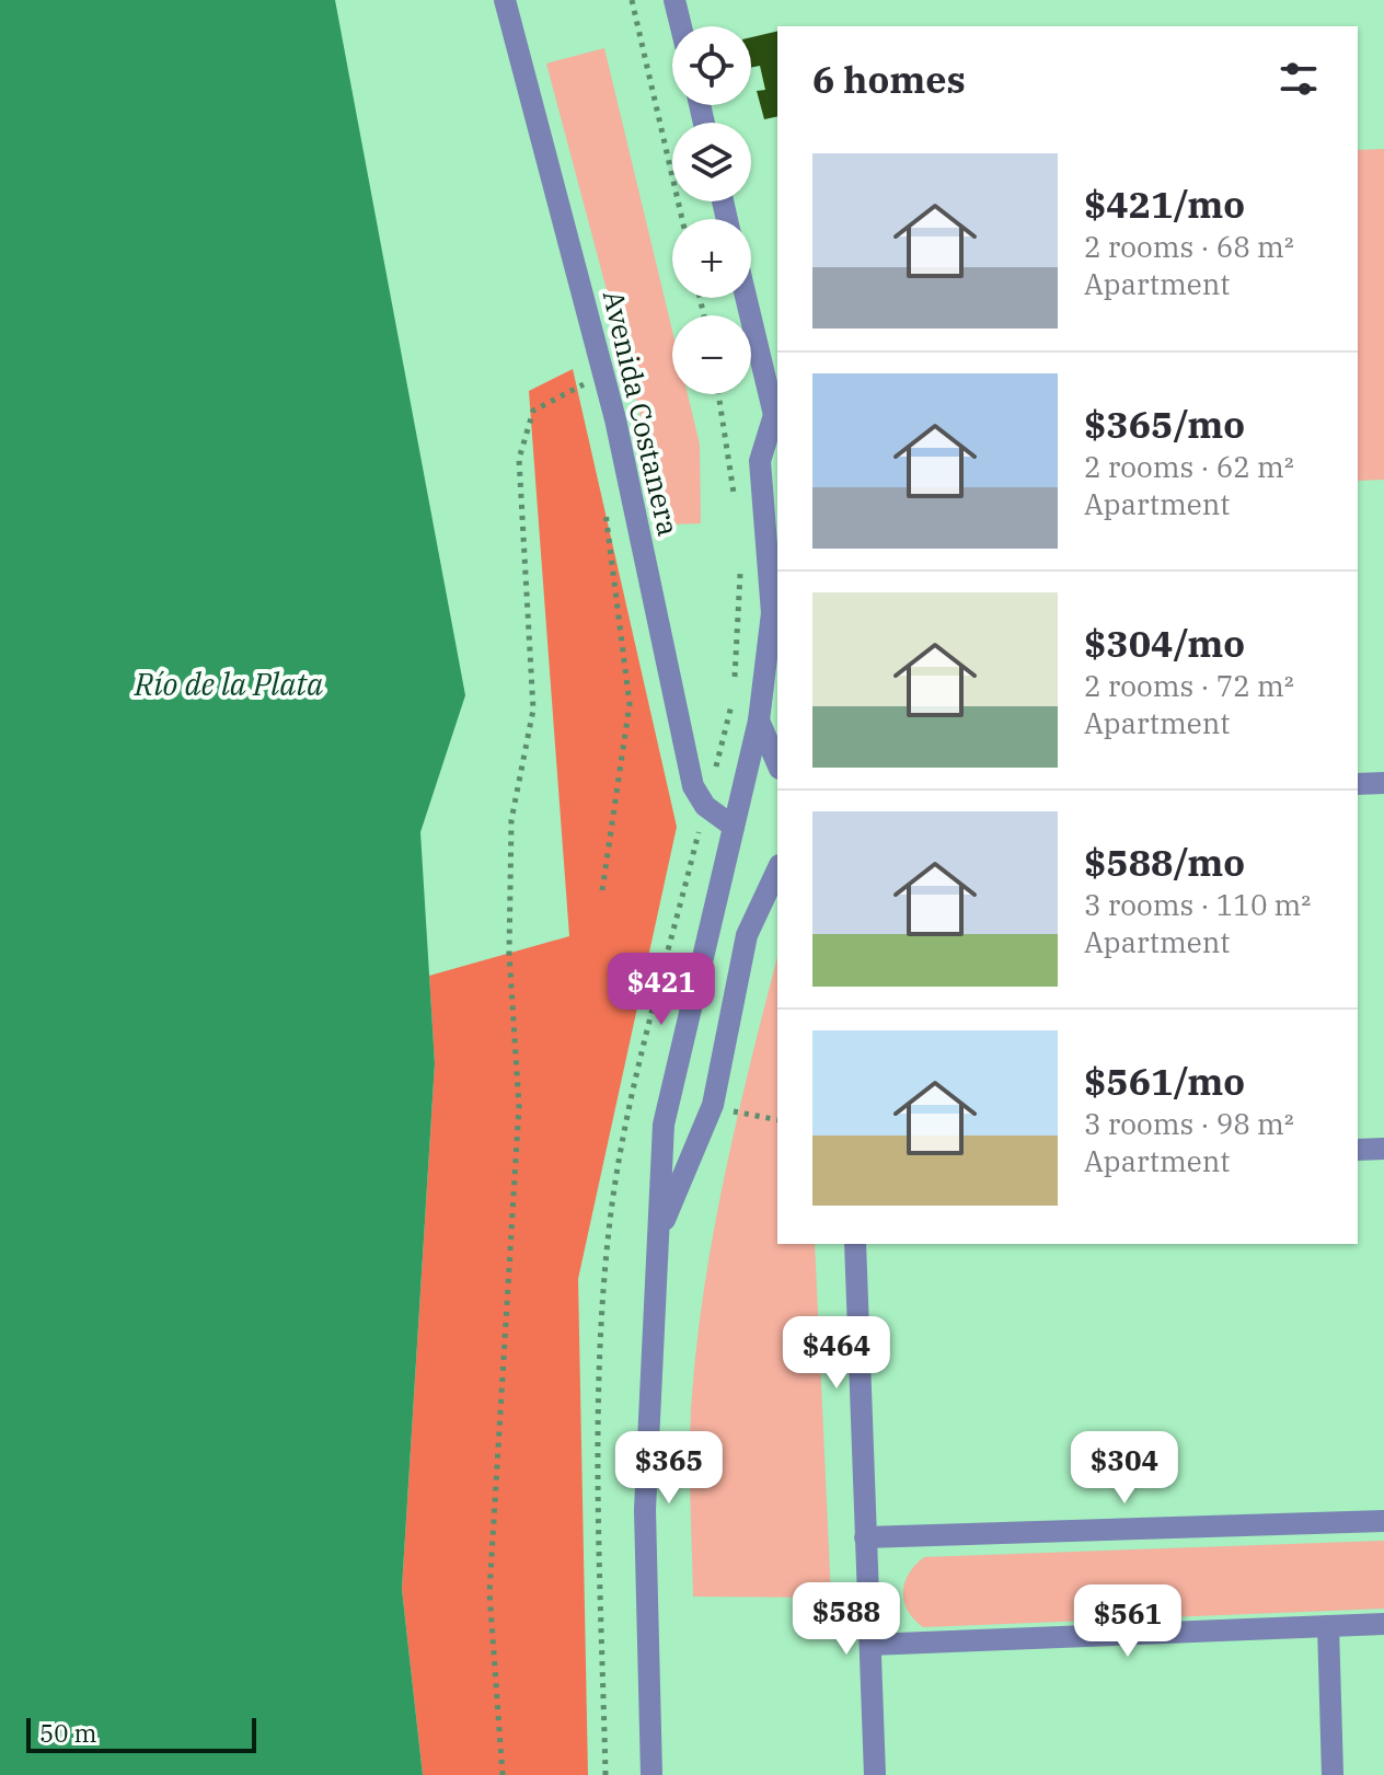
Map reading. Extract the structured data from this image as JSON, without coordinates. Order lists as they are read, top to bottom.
{
  "streets": {
    "street": ["Avenida Costanera"]
  },
  "water": ["Río de la Plata"],
  "scale_bar": "50 m",
  "page": {
    "map_buttons": ["+", "−"],
    "heading": "6 homes",
    "list": [
      {
        "name": "$421/mo",
        "note": "2 rooms · 68 m² · Apartment"
      },
      {
        "name": "$365/mo",
        "note": "2 rooms · 62 m² · Apartment"
      },
      {
        "name": "$304/mo",
        "note": "2 rooms · 72 m² · Apartment"
      },
      {
        "name": "$588/mo",
        "note": "3 rooms · 110 m² · Apartment"
      },
      {
        "name": "$561/mo",
        "note": "3 rooms · 98 m² · Apartment"
      }
    ],
    "price": [
      "$421",
      "$464",
      "$365",
      "$304",
      "$588",
      "$561"
    ],
    "scale": "50 m"
  }
}
